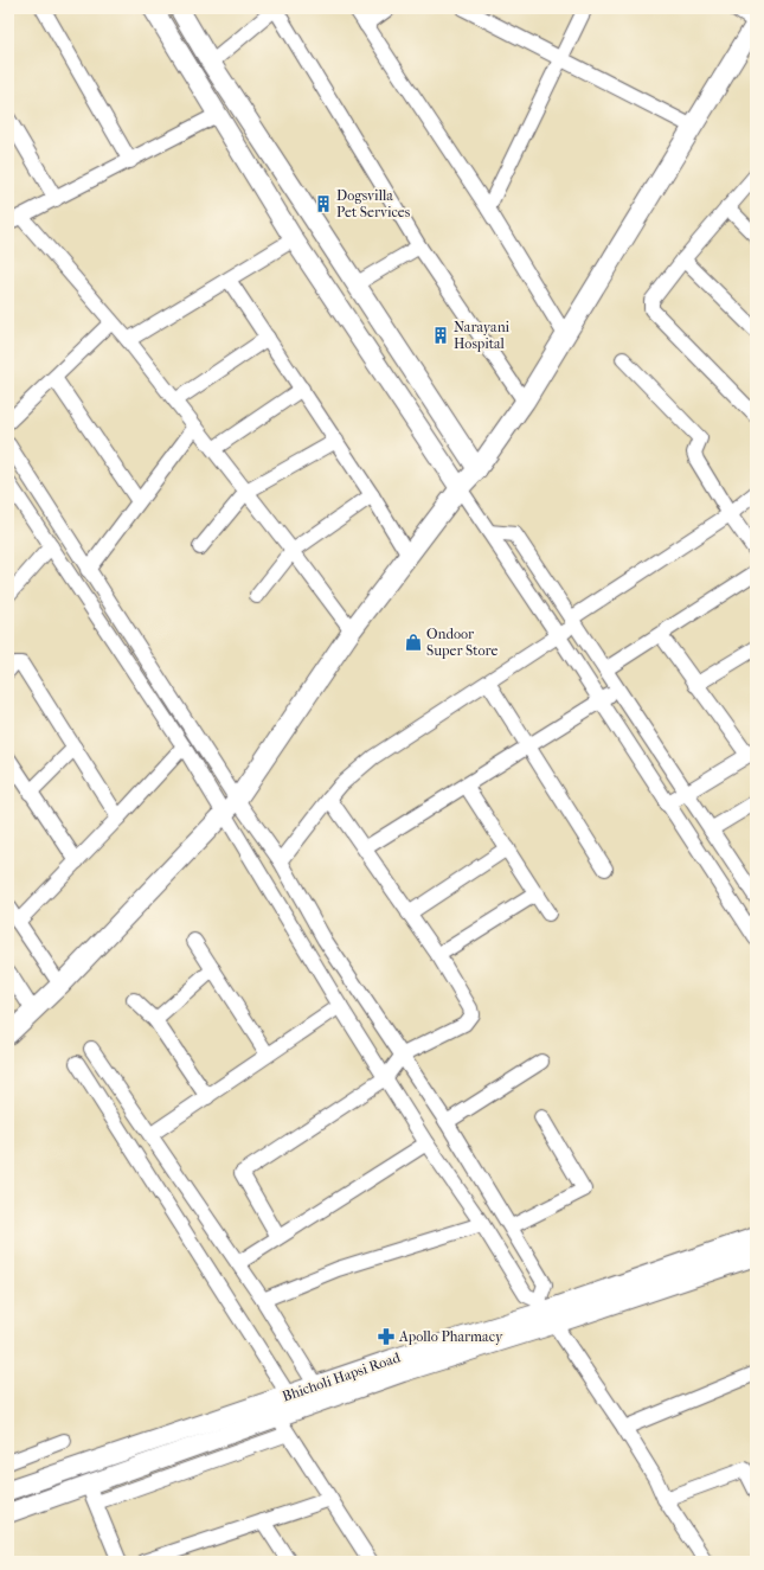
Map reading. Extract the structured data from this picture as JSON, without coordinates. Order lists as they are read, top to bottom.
{
  "streets": {
    "street": ["Bhicholi Hapsi Road"]
  },
  "places": {
    "building": ["Dogsvilla Pet Services", "Narayani Hospital"],
    "shop": ["Ondoor Super Store"],
    "pharmacy": ["Apollo Pharmacy"]
  }
}
